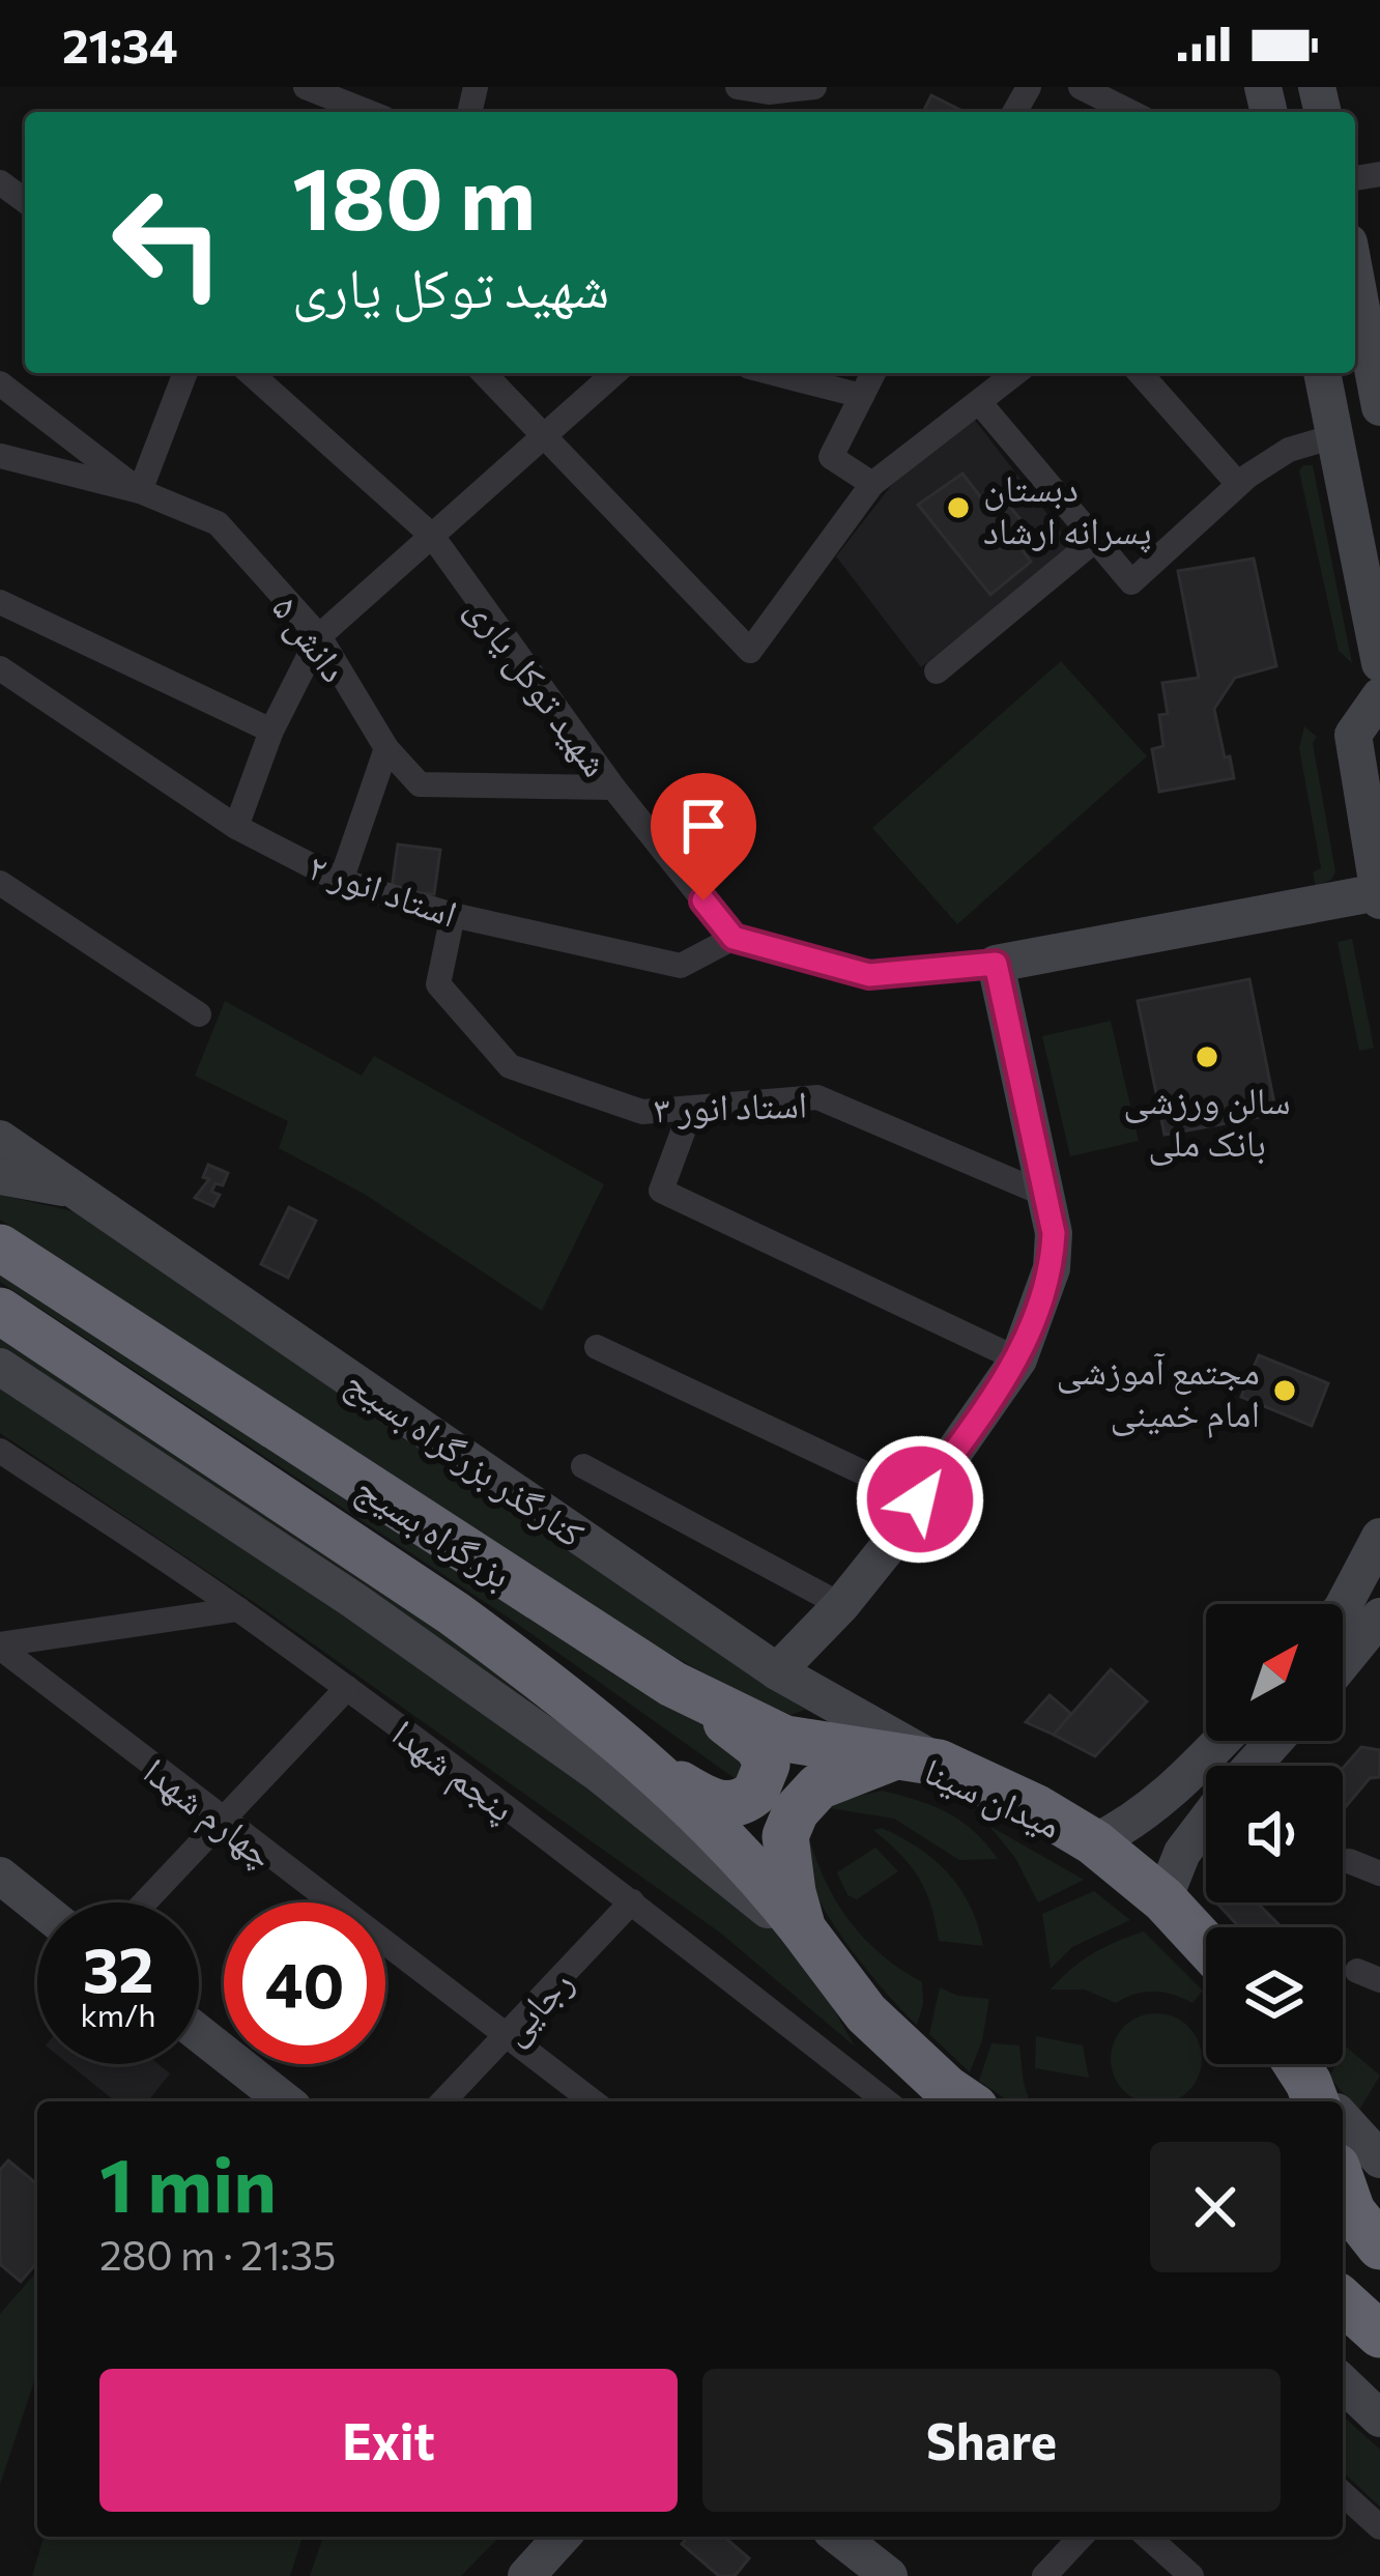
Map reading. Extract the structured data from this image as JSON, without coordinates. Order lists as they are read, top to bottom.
{
  "streets": {
    "highway": ["بزرگراه بسیج", "میدان سینا"],
    "street": [
      "دانش ۵",
      "شهید توکل یاری",
      "استاد انور ۲",
      "استاد انور ۳",
      "کنارگذر بزرگراه بسیج",
      "پنجم شهدا",
      "چهارم شهدا",
      "رجایی"
    ]
  },
  "crossings": [
    ["دانش ۵", "شهید توکل یاری"],
    ["شهید توکل یاری", "استاد انور ۲"],
    ["استاد انور ۲", "استاد انور ۳"],
    ["کنارگذر بزرگراه بسیج", "بزرگراه بسیج"],
    ["کنارگذر بزرگراه بسیج", "میدان سینا"],
    ["بزرگراه بسیج", "میدان سینا"],
    ["پنجم شهدا", "رجایی"],
    ["چهارم شهدا", "رجایی"]
  ],
  "places": ["دبستان پسرانه ارشاد", "سالن ورزشی بانک ملی", "مجتمع آموزشی امام خمینی"],
  "north": "top right",
  "page": {
    "status": "21:34",
    "turn": ["180 m", "شهید توکل یاری"],
    "speed": "32 km/h",
    "limit": "40",
    "heading": ["1 min", "280 m · 21:35"],
    "buttons": ["Exit", "Share"]
  }
}
